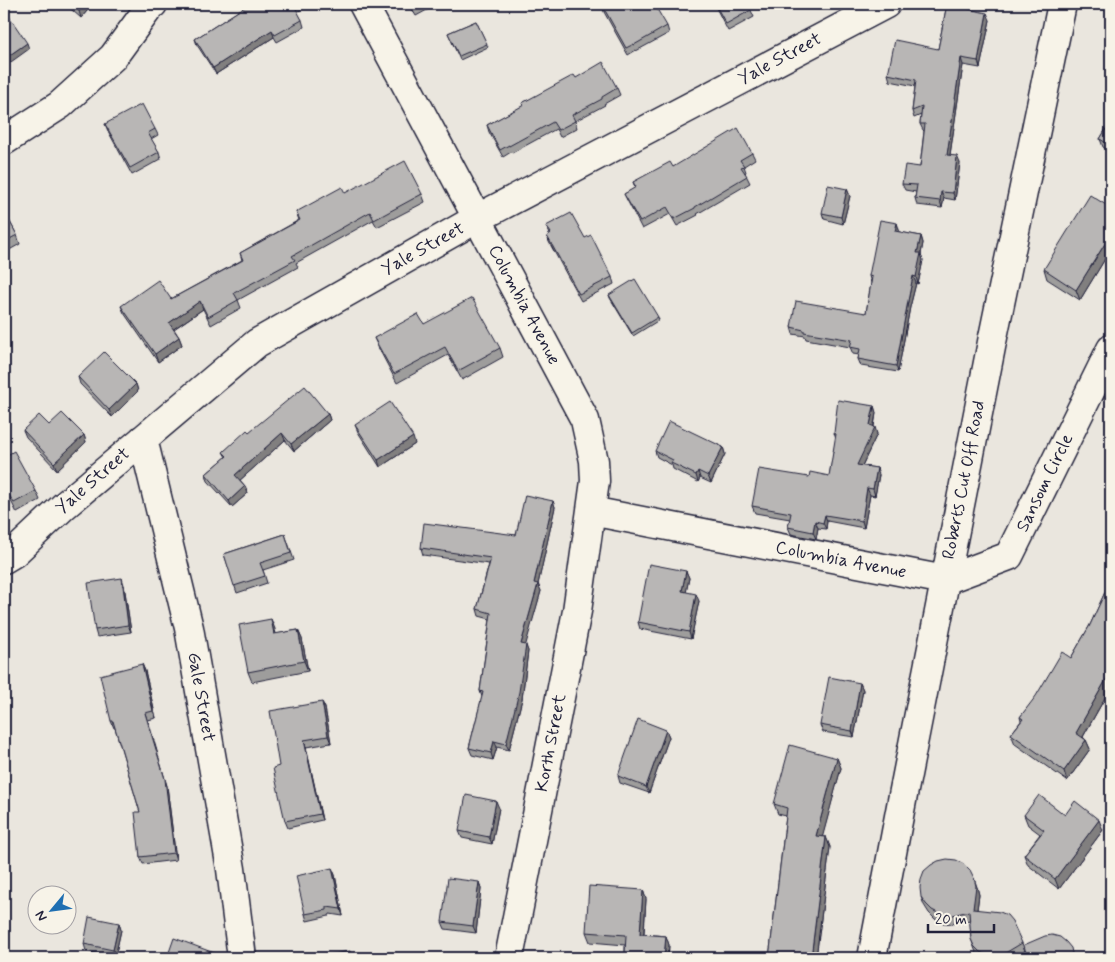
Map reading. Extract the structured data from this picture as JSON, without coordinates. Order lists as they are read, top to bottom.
{
  "streets": {
    "street": [
      "Yale Street",
      "Columbia Avenue",
      "Roberts Cut Off Road",
      "Sansom Circle",
      "Gale Street",
      "Korth Street"
    ]
  },
  "crossings": [
    ["Yale Street", "Columbia Avenue"],
    ["Yale Street", "Gale Street"],
    ["Columbia Avenue", "Roberts Cut Off Road"],
    ["Columbia Avenue", "Sansom Circle"],
    ["Columbia Avenue", "Korth Street"],
    ["Roberts Cut Off Road", "Sansom Circle"]
  ],
  "scale_bar": "20 m",
  "north": "bottom left"
}
